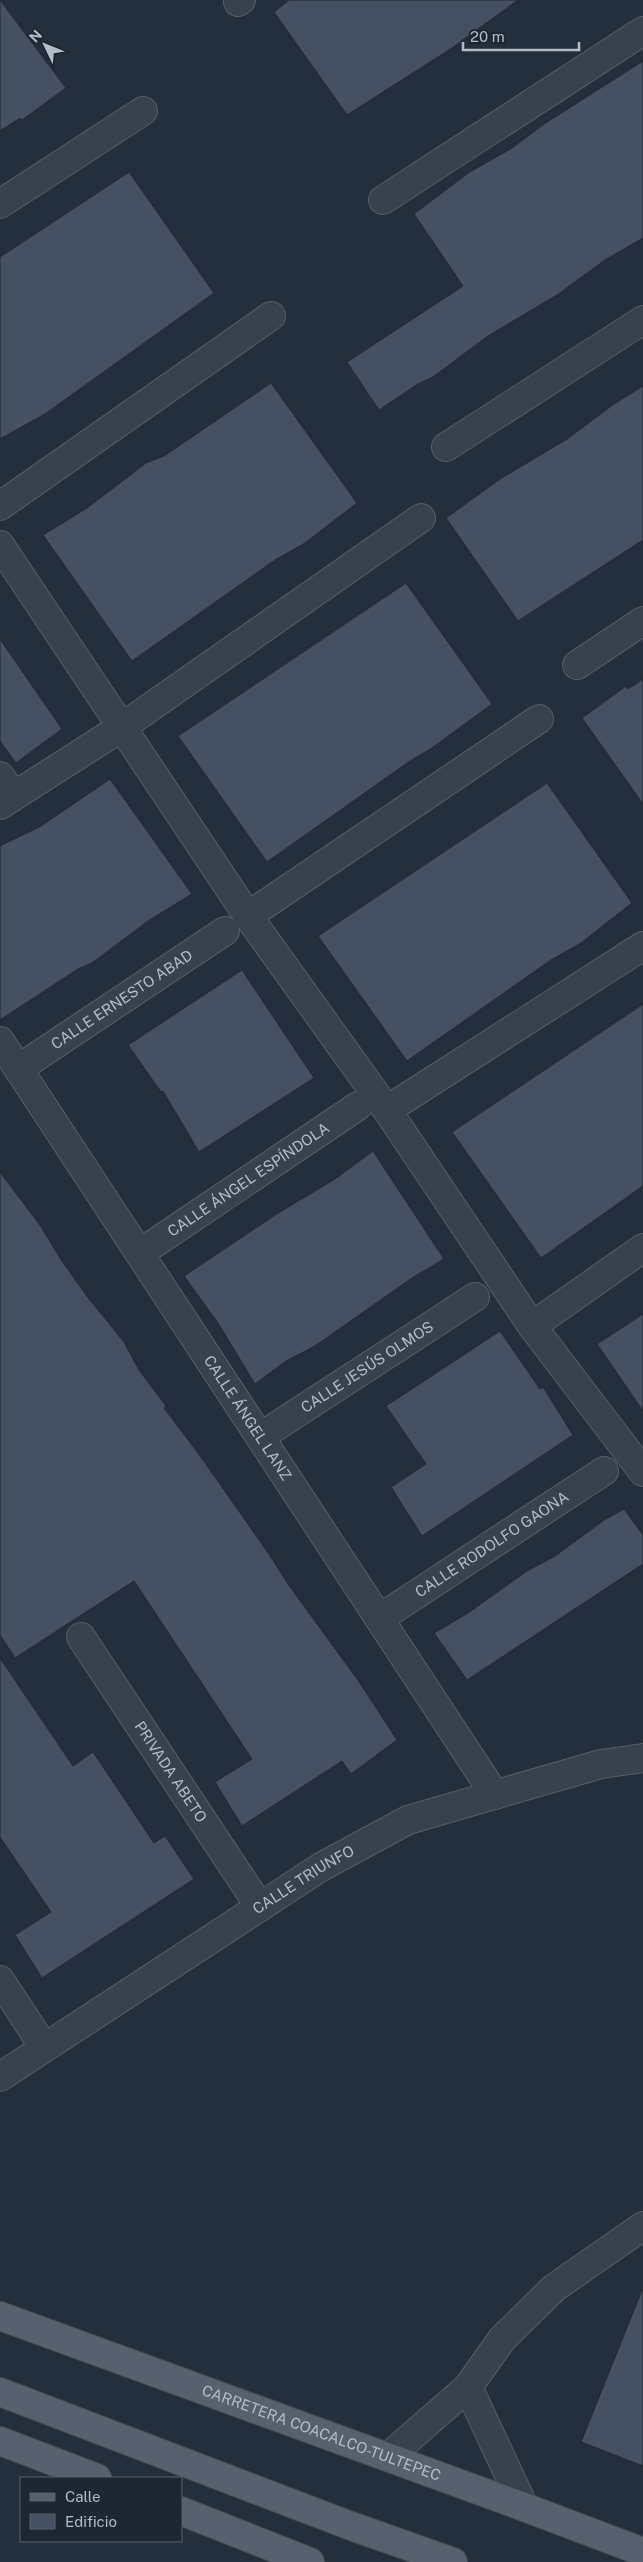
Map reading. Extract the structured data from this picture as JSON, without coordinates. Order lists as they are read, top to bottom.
{
  "streets": {
    "main road": ["CARRETERA COACALCO-TULTEPEC"],
    "street": [
      "CALLE ERNESTO ABAD",
      "CALLE ÁNGEL ESPÍNDOLA",
      "CALLE JESÚS OLMOS",
      "CALLE ÁNGEL LANZ",
      "CALLE RODOLFO GAONA",
      "PRIVADA ABETO",
      "CALLE TRIUNFO"
    ]
  },
  "crossings": [
    ["CALLE ERNESTO ABAD", "CALLE ÁNGEL LANZ"],
    ["CALLE ÁNGEL ESPÍNDOLA", "CALLE ÁNGEL LANZ"],
    ["CALLE JESÚS OLMOS", "CALLE ÁNGEL LANZ"],
    ["CALLE ÁNGEL LANZ", "CALLE RODOLFO GAONA"],
    ["CALLE ÁNGEL LANZ", "CALLE TRIUNFO"],
    ["PRIVADA ABETO", "CALLE TRIUNFO"]
  ],
  "legend": ["Calle", "Edificio"],
  "scale_bar": "20 m",
  "north": "top left"
}
